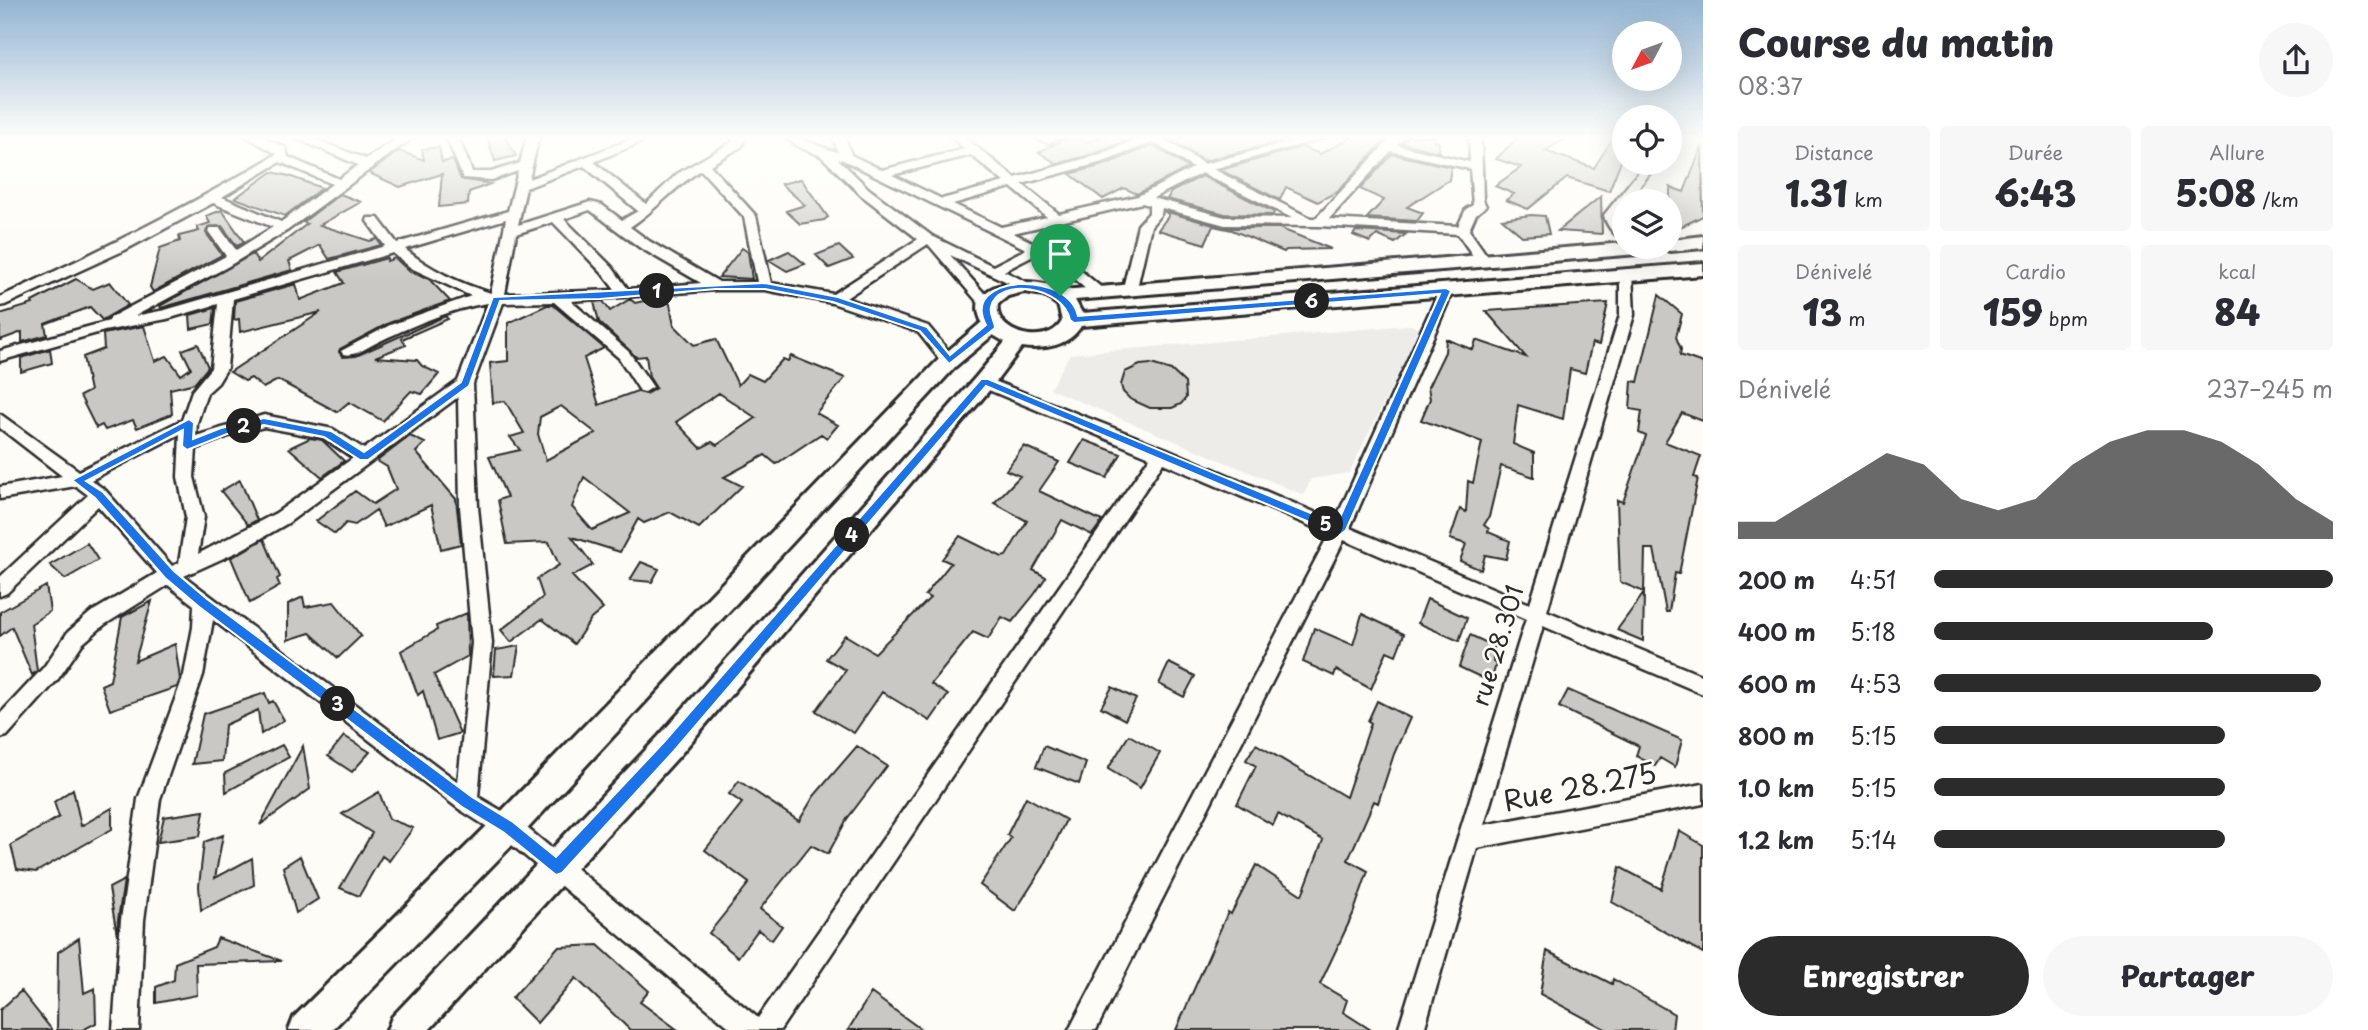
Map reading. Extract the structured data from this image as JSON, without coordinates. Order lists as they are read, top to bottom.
{
  "streets": {
    "street": ["rue 28.301", "Rue 28.275"]
  },
  "crossings": [
    ["rue 28.301", "Rue 28.275"]
  ],
  "north": "bottom left",
  "page": {
    "heading": ["Course du matin", "08:37"],
    "stats": [
      ["Distance", "1.31 km"],
      ["Durée", "6:43"],
      ["Allure", "5:08 /km"],
      ["Dénivelé", "13 m"],
      ["Cardio", "159 bpm"],
      ["kcal", "84"]
    ],
    "pins": [
      "1",
      "6",
      "2",
      "5",
      "4",
      "3"
    ],
    "chart": ["Dénivelé", "237–245 m"],
    "list": [
      {
        "name": "200 m",
        "note": "4:51"
      },
      {
        "name": "400 m",
        "note": "5:18"
      },
      {
        "name": "600 m",
        "note": "4:53"
      },
      {
        "name": "800 m",
        "note": "5:15"
      },
      {
        "name": "1.0 km",
        "note": "5:15"
      },
      {
        "name": "1.2 km",
        "note": "5:14"
      }
    ],
    "buttons": ["Enregistrer", "Partager"]
  }
}
